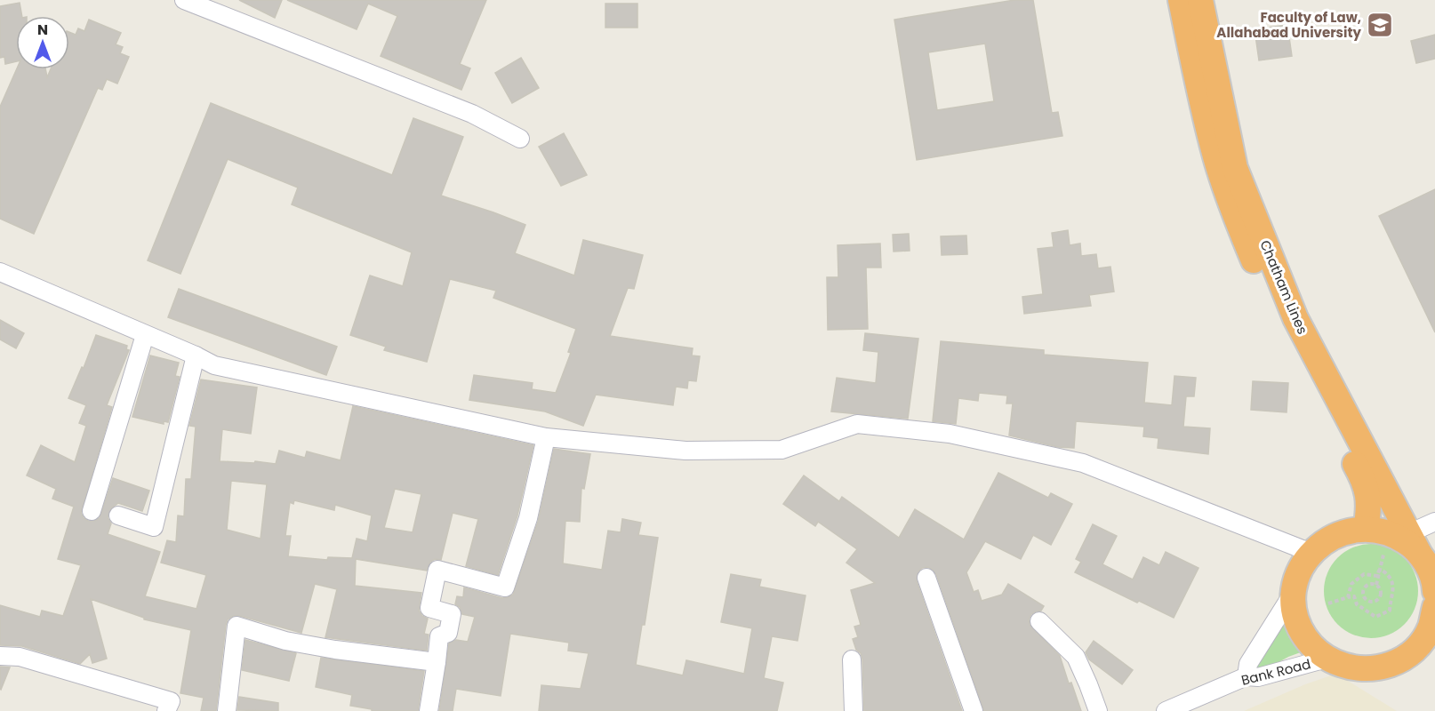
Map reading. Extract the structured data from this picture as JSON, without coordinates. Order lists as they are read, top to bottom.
{
  "streets": {
    "highway": ["Chatham Lines"],
    "street": ["Bank Road"]
  },
  "crossings": [
    ["Chatham Lines", "Bank Road"]
  ],
  "places": {
    "school or university": ["Faculty of Law, Allahabad University"]
  },
  "north": "top"
}
